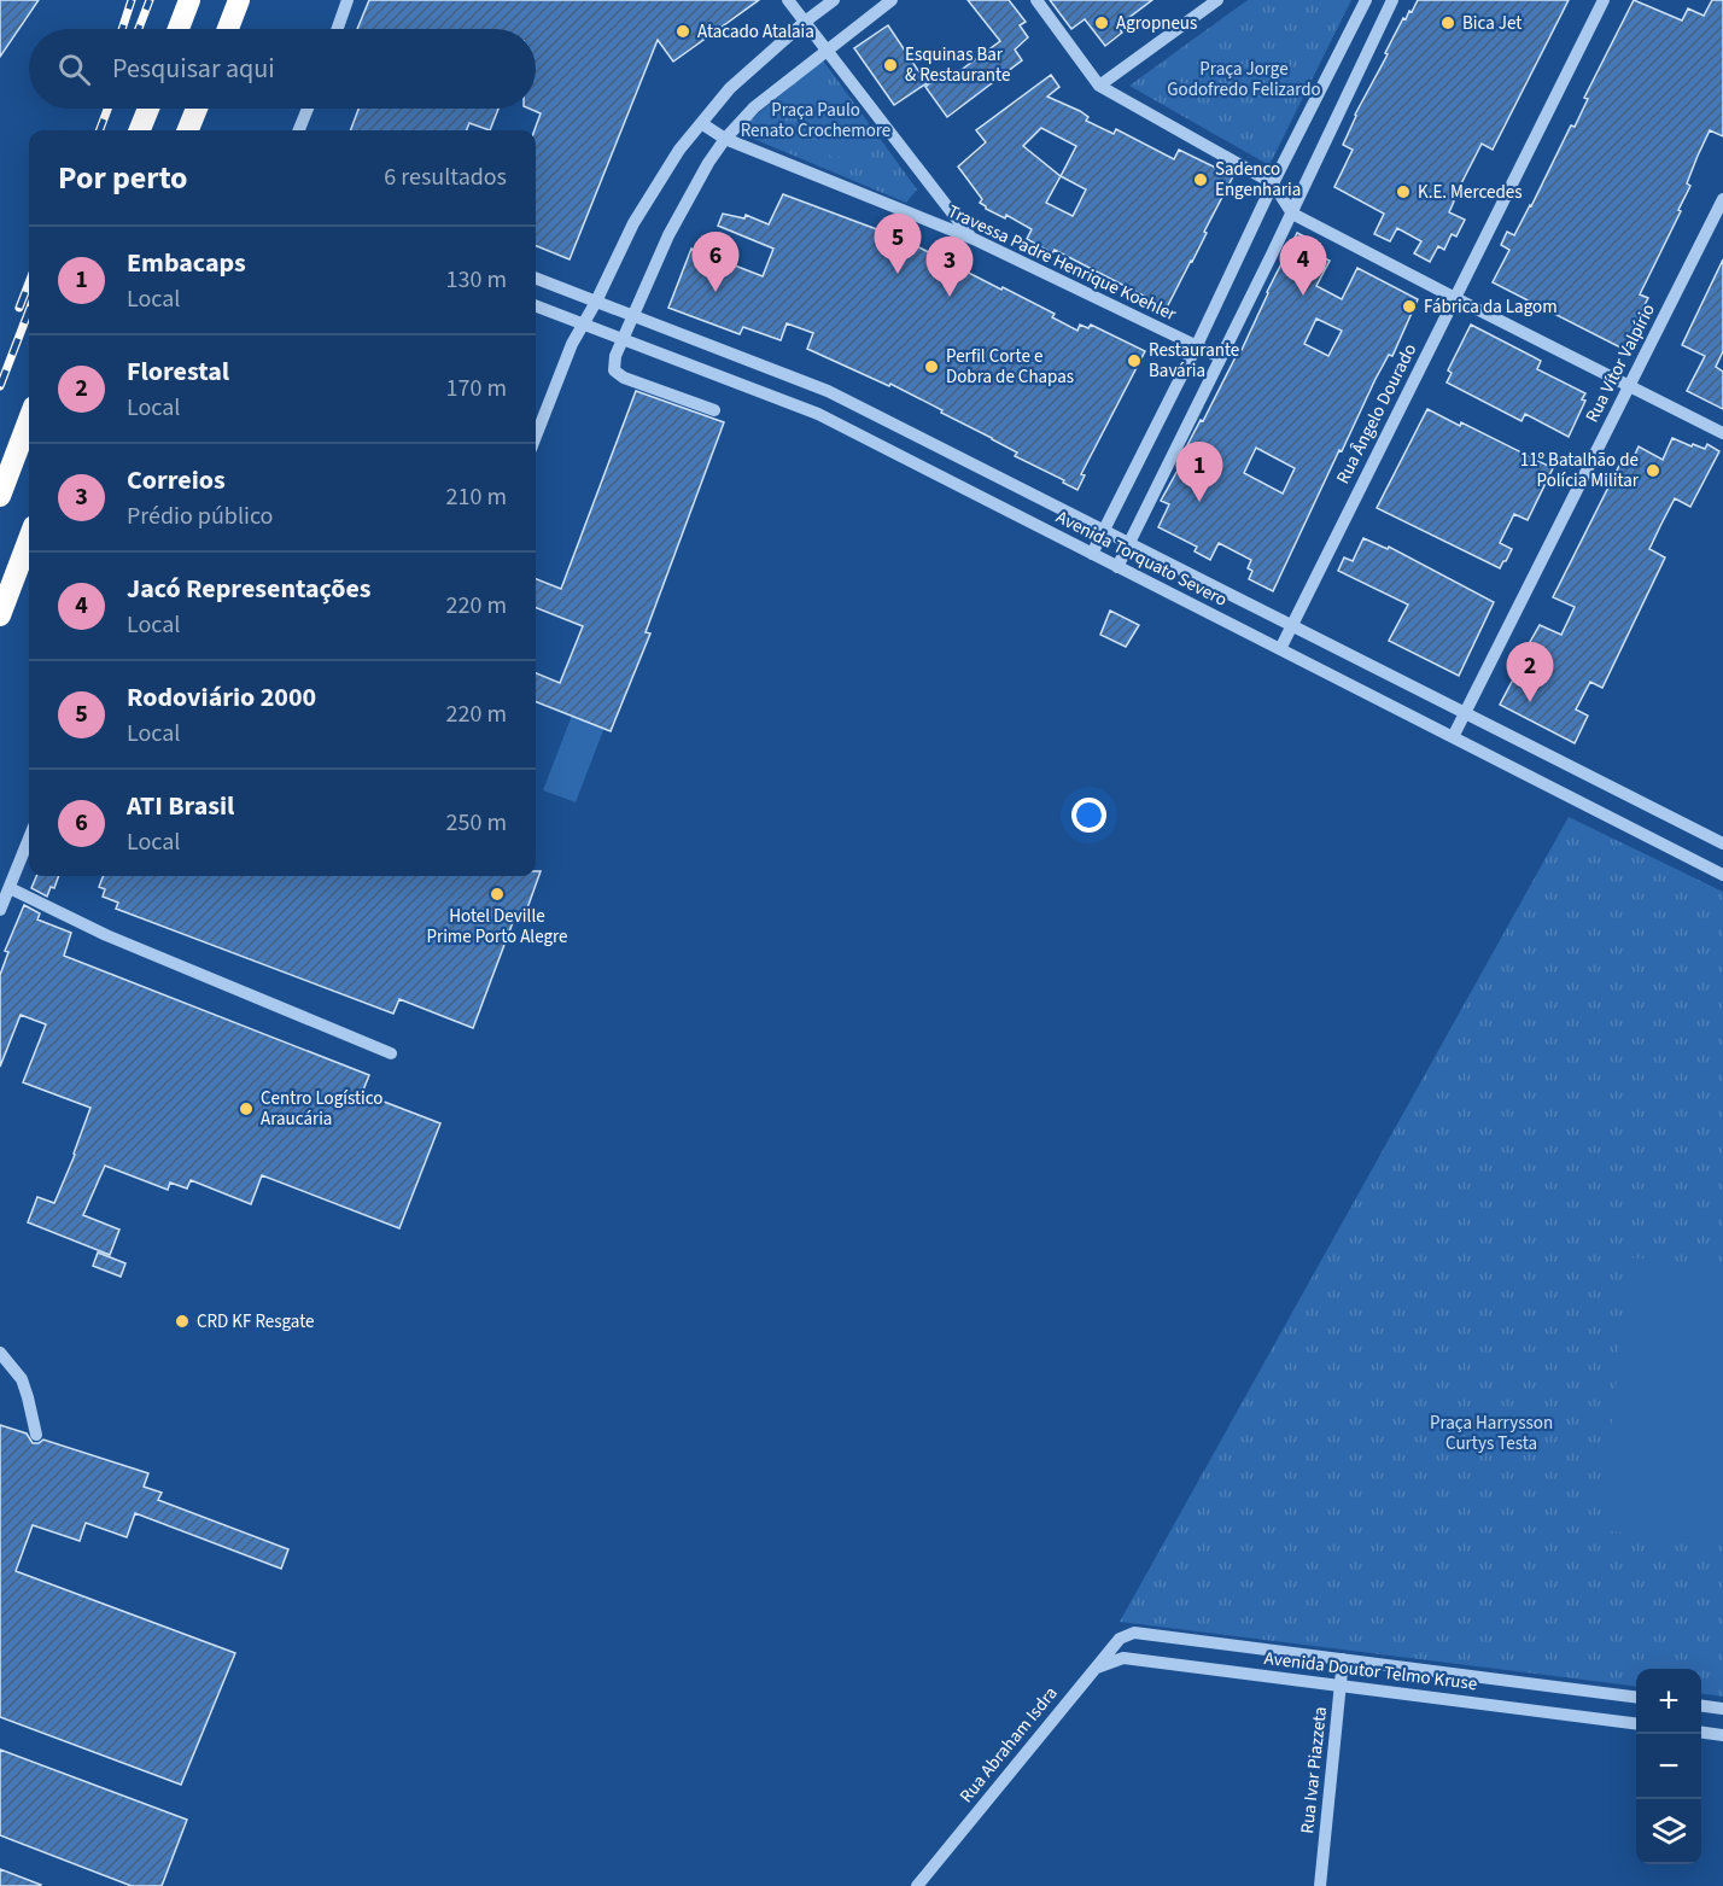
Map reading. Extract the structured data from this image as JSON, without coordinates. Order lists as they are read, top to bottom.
{
  "streets": {
    "street": [
      "Travessa Padre Henrique Koehler",
      "Rua Vítor Valpírio",
      "Rua Ângelo Dourado",
      "Avenida Torquato Severo",
      "Avenida Doutor Telmo Kruse",
      "Rua Abraham Isdra",
      "Rua Ivar Piazzeta"
    ]
  },
  "crossings": [
    ["Rua Vítor Valpírio", "Avenida Torquato Severo"],
    ["Rua Ângelo Dourado", "Avenida Torquato Severo"],
    ["Avenida Doutor Telmo Kruse", "Rua Abraham Isdra"],
    ["Avenida Doutor Telmo Kruse", "Rua Ivar Piazzeta"]
  ],
  "parks": ["Praça Jorge Godofredo Felizardo", "Praça Paulo Renato Crochemore", "Praça Harrysson Curtys Testa"],
  "places": [
    "Agropneus",
    "Bica Jet",
    "Atacado Atalaia",
    "Esquinas Bar & Restaurante",
    "Sadenco Engenharia",
    "K.E. Mercedes",
    "Fábrica da Lagom",
    "Restaurante Bavária",
    "Perfil Corte e Dobra de Chapas",
    "11º Batalhão de Polícia Militar",
    "Hotel Deville Prime Porto Alegre",
    "Centro Logístico Araucária",
    "CRD KF Resgate"
  ],
  "page": {
    "search": "Pesquisar aqui",
    "heading": ["Por perto", "6 resultados"],
    "pins": [
      "5",
      "6",
      "4",
      "3",
      "1",
      "2"
    ],
    "list": [
      {
        "mark": "1",
        "name": "Embacaps",
        "note": "Local",
        "value": "130 m"
      },
      {
        "mark": "2",
        "name": "Florestal",
        "note": "Local",
        "value": "170 m"
      },
      {
        "mark": "3",
        "name": "Correios",
        "note": "Prédio público",
        "value": "210 m"
      },
      {
        "mark": "4",
        "name": "Jacó Representações",
        "note": "Local",
        "value": "220 m"
      },
      {
        "mark": "5",
        "name": "Rodoviário 2000",
        "note": "Local",
        "value": "220 m"
      },
      {
        "mark": "6",
        "name": "ATI Brasil",
        "note": "Local",
        "value": "250 m"
      }
    ],
    "map_buttons": ["+", "−"]
  }
}
